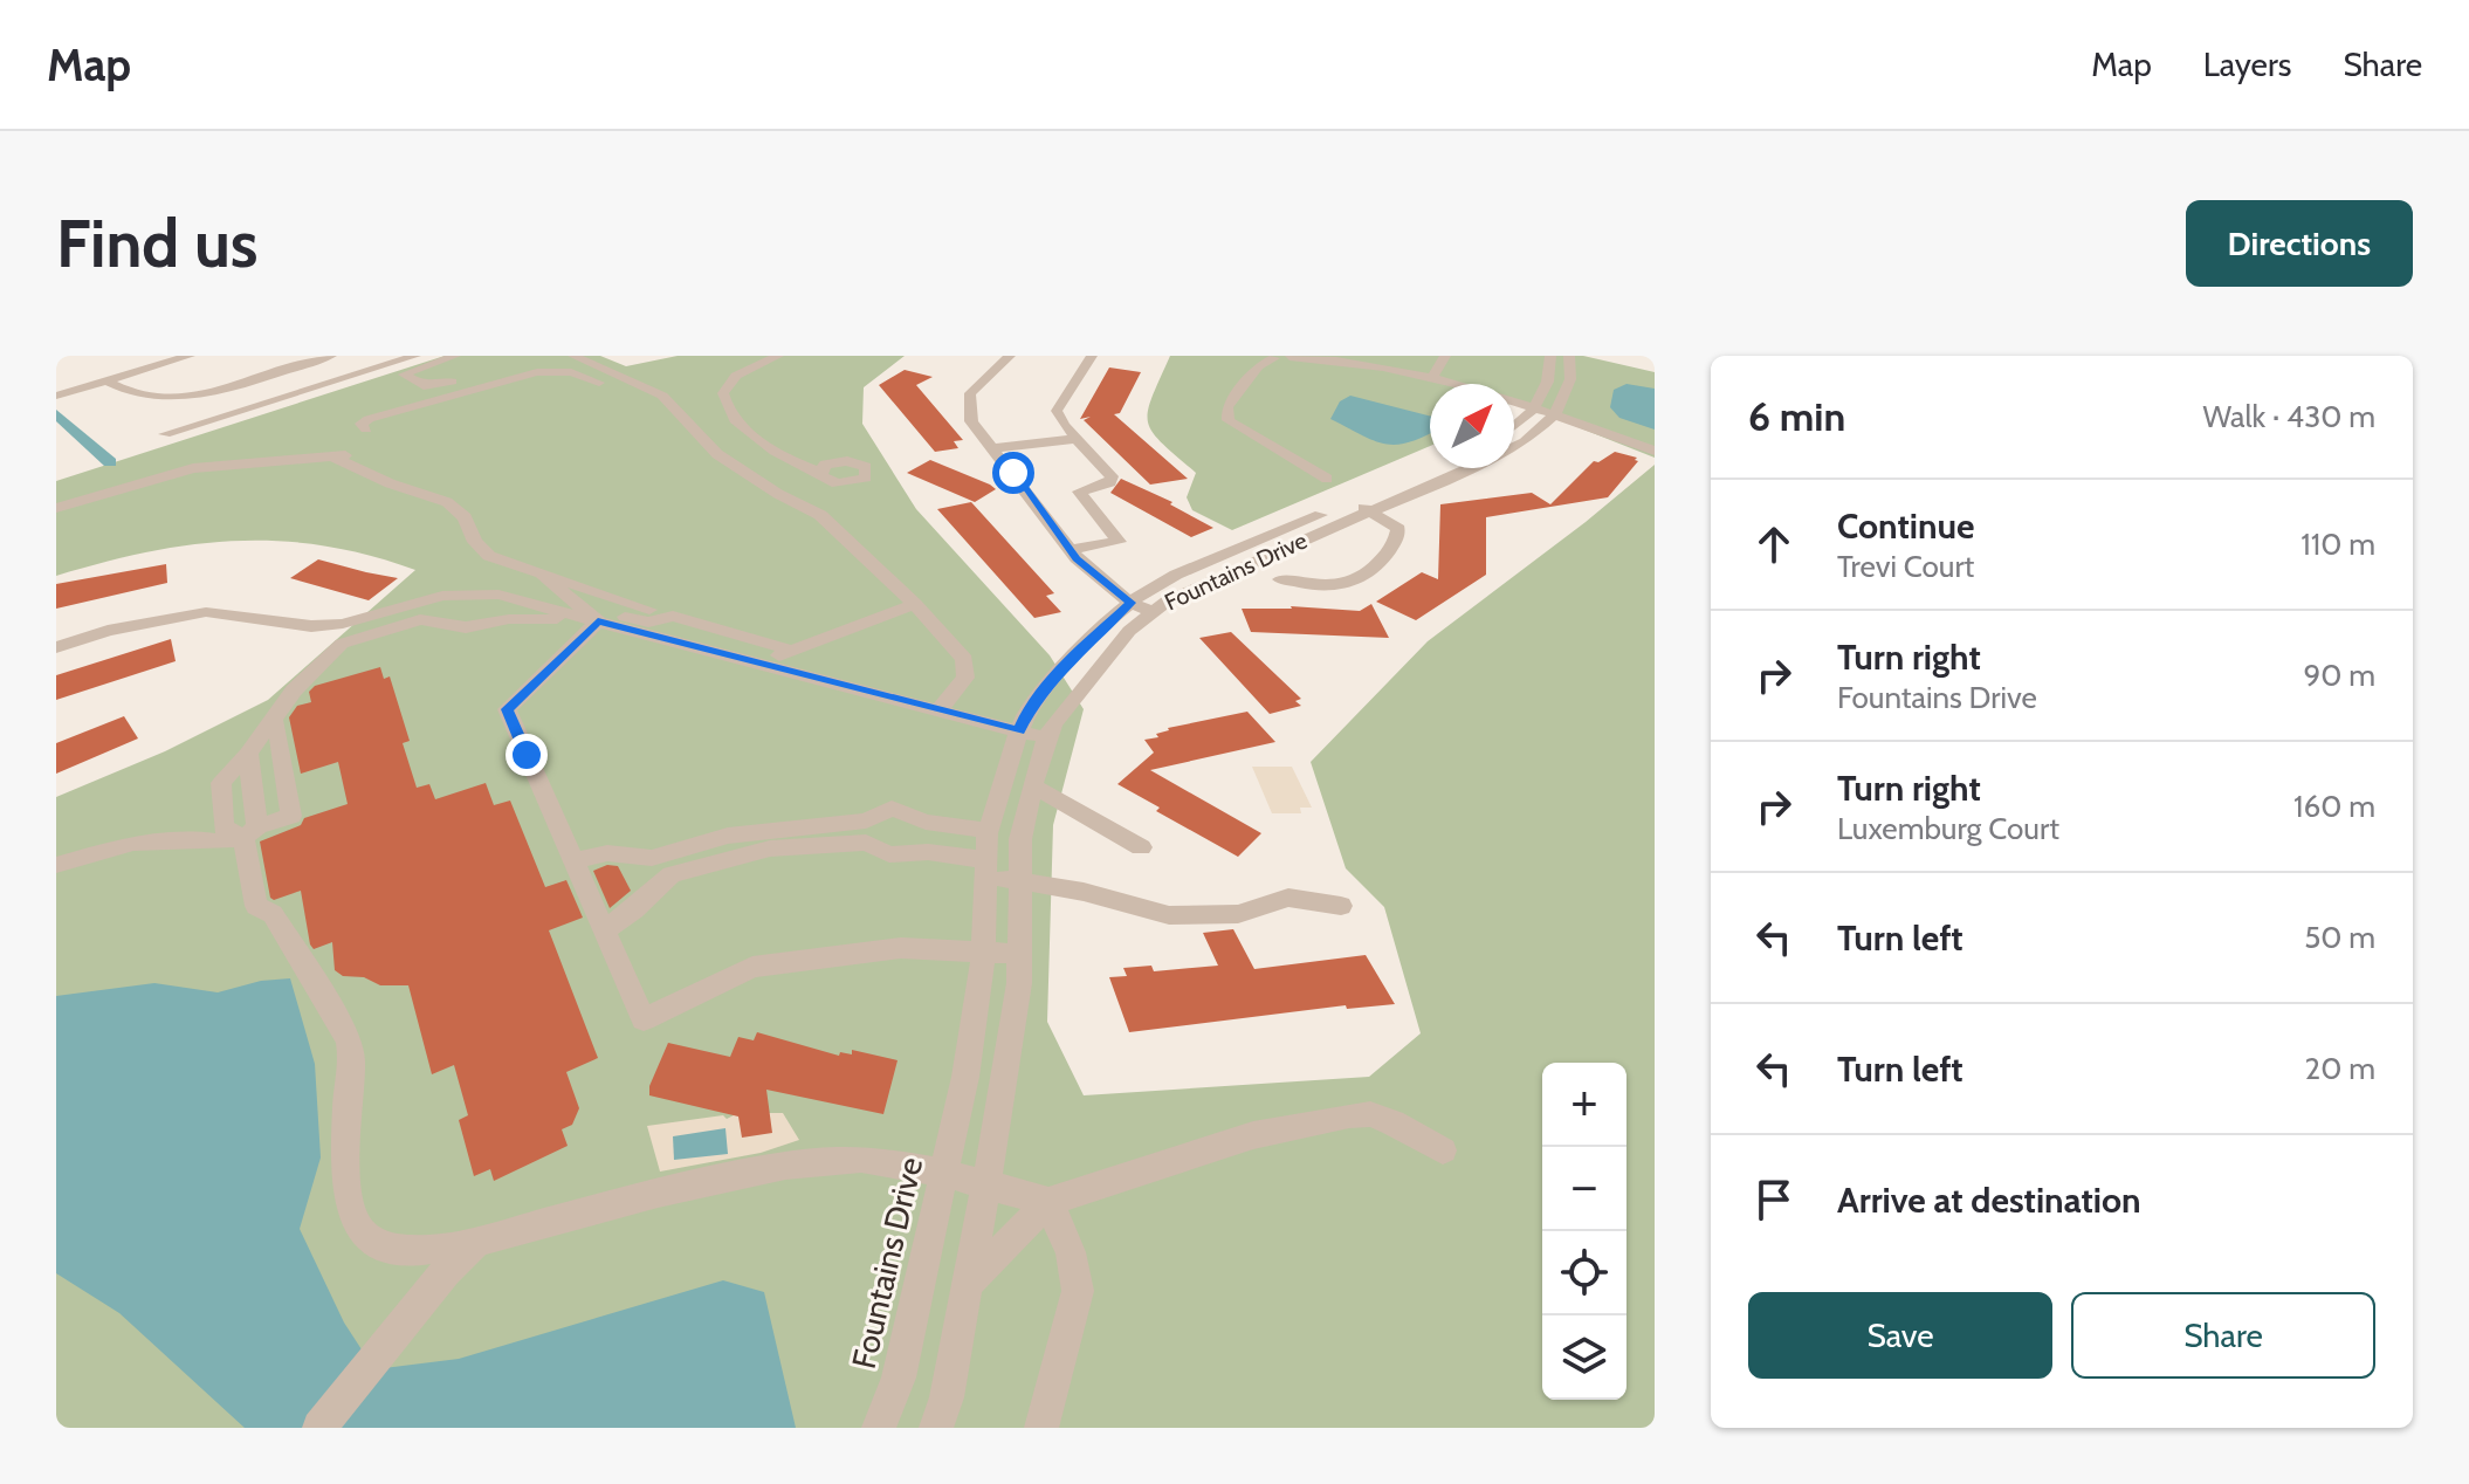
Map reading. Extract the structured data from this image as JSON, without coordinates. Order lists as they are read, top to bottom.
{
  "streets": {
    "street": ["Fountains Drive"]
  },
  "north": "top right",
  "page": {
    "header": "Map",
    "nav": ["Map", "Layers", "Share"],
    "buttons": [
      "Directions",
      ["Save", "Share"]
    ],
    "title": "Find us",
    "heading": ["6 min", "Walk · 430 m"],
    "list": [
      ["Continue", "Trevi Court", "110 m"],
      ["Turn right", "Fountains Drive", "90 m"],
      ["Turn right", "Luxemburg Court", "160 m"],
      ["Turn left", "50 m"],
      ["Turn left", "20 m"],
      "Arrive at destination"
    ],
    "map_buttons": ["+", "−"]
  }
}
